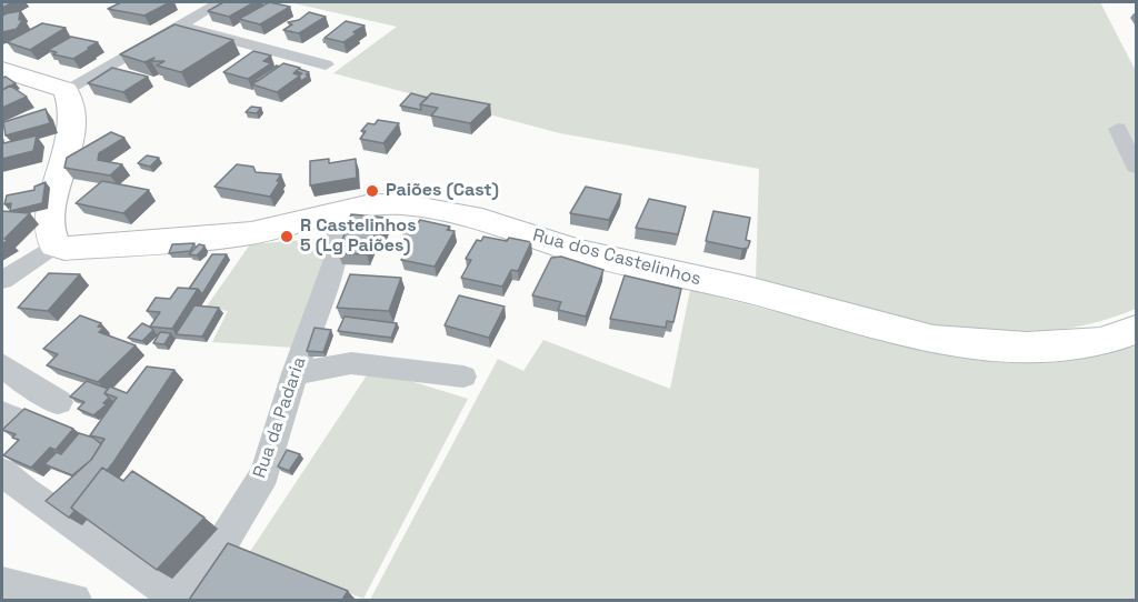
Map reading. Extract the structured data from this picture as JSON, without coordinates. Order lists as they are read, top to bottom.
{
  "streets": {
    "street": ["Rua dos Castelinhos", "Rua da Padaria"]
  },
  "crossings": [
    ["Rua dos Castelinhos", "Rua da Padaria"]
  ],
  "places": ["Paiões (Cast)", "R Castelinhos 5 (Lg Paiões)"]
}
